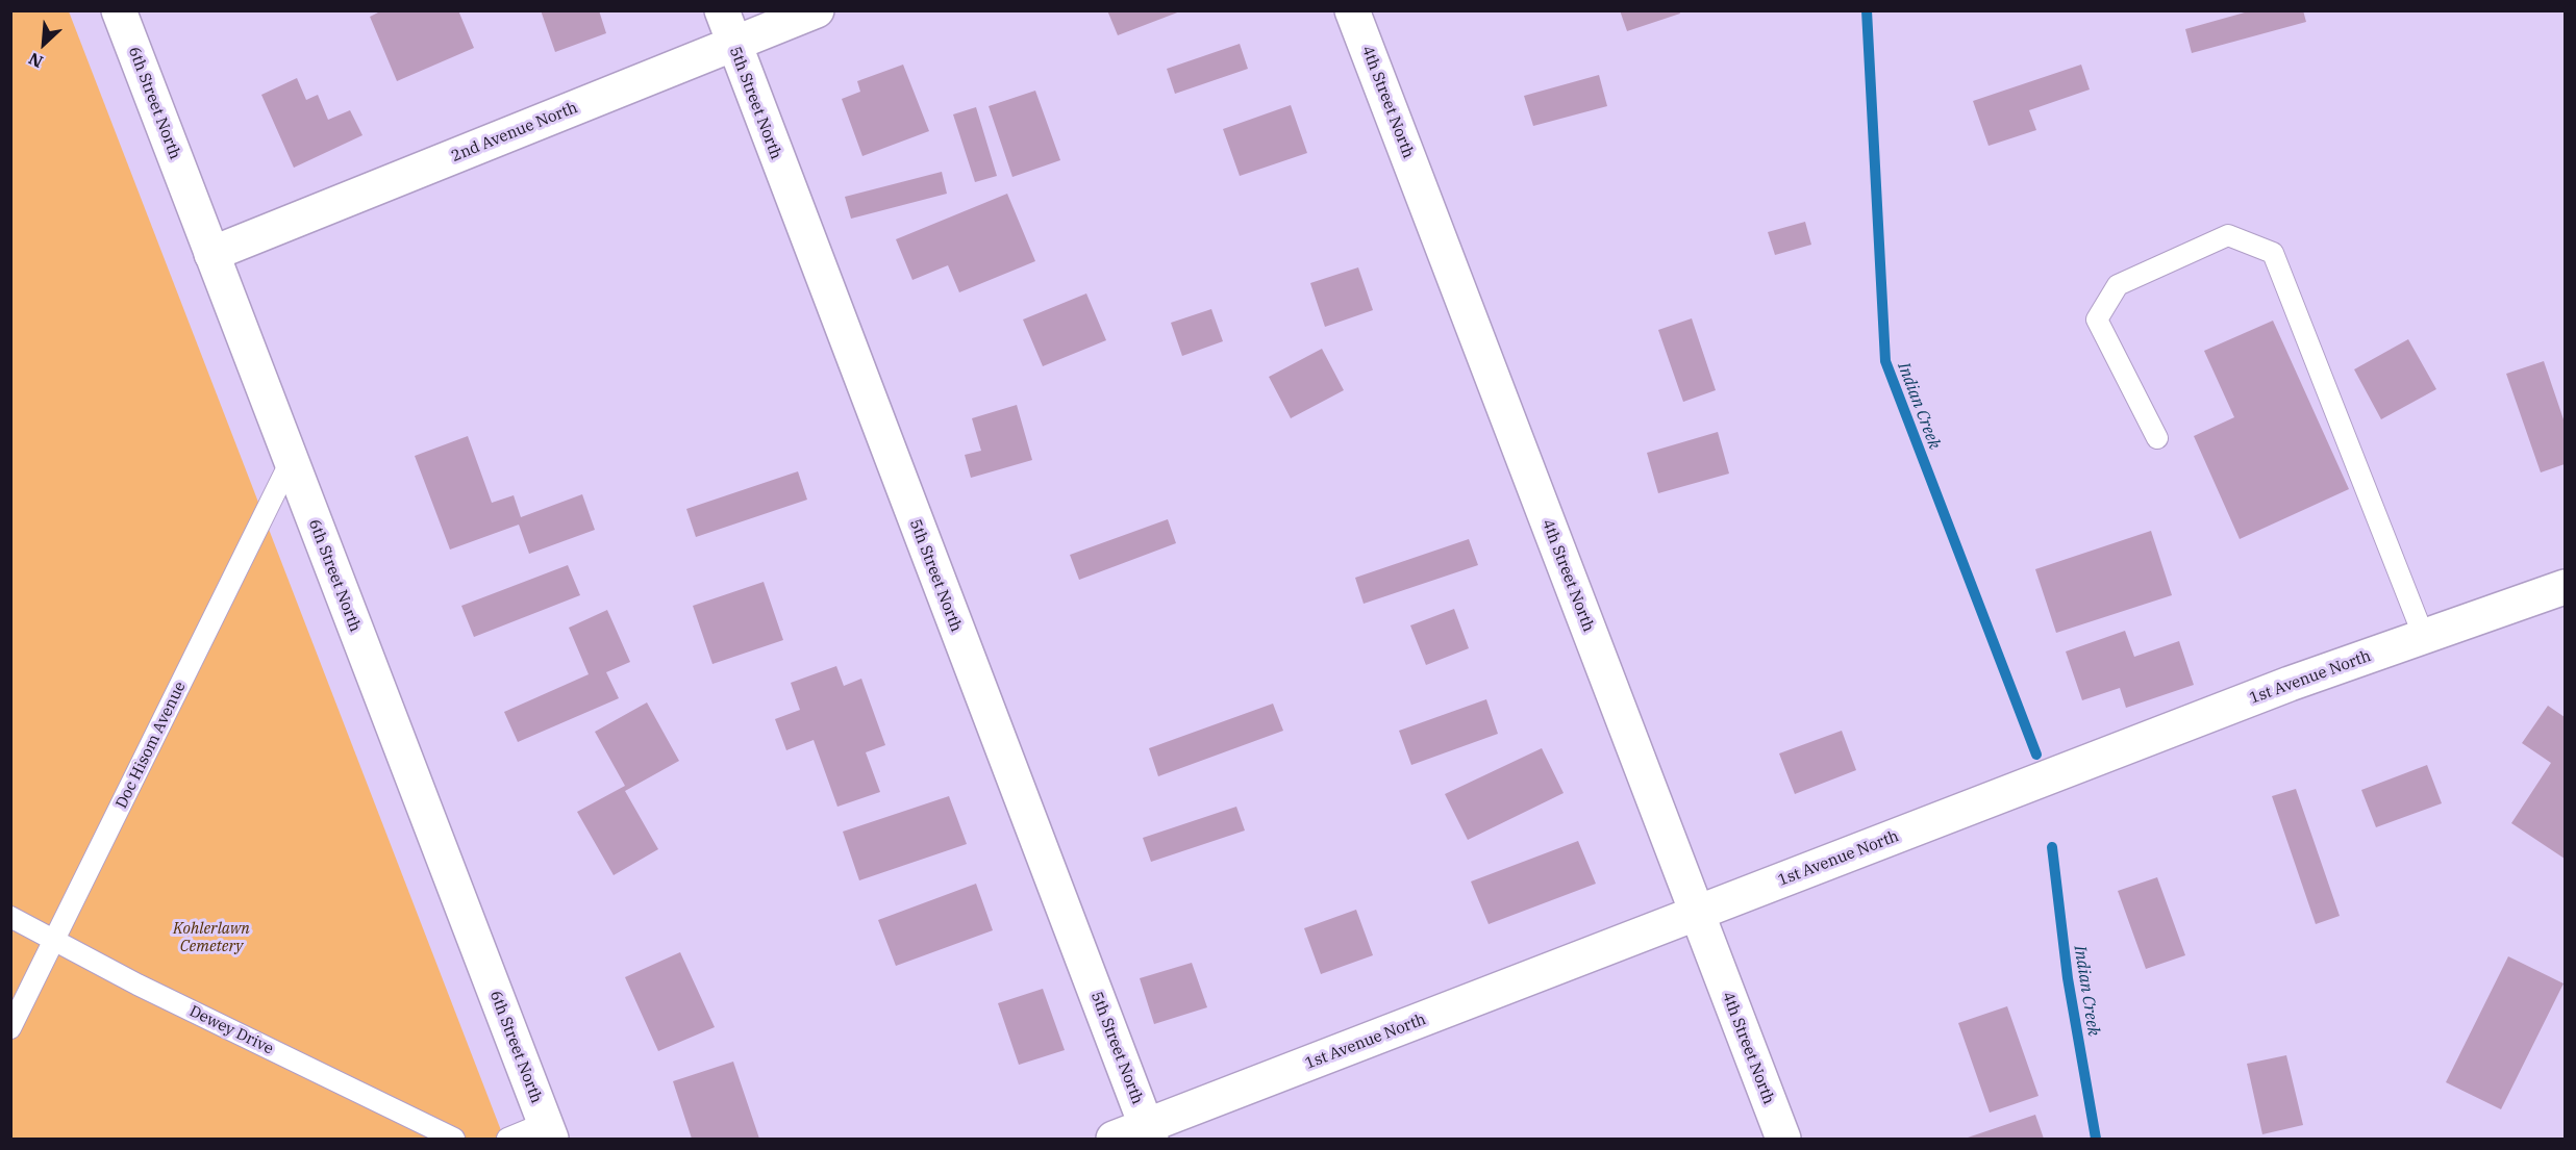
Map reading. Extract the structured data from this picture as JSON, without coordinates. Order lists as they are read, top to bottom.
{
  "streets": {
    "street": [
      "4th Street North",
      "6th Street North",
      "5th Street North",
      "2nd Avenue North",
      "1st Avenue North"
    ],
    "lane": ["Doc Hisom Avenue", "Dewey Drive"]
  },
  "crossings": [
    ["4th Street North", "1st Avenue North"],
    ["6th Street North", "2nd Avenue North"],
    ["6th Street North", "Doc Hisom Avenue"],
    ["5th Street North", "2nd Avenue North"],
    ["5th Street North", "1st Avenue North"],
    ["Doc Hisom Avenue", "Dewey Drive"]
  ],
  "water": ["Indian Creek"],
  "parks": ["Kohlerlawn Cemetery"],
  "north": "bottom left"
}
